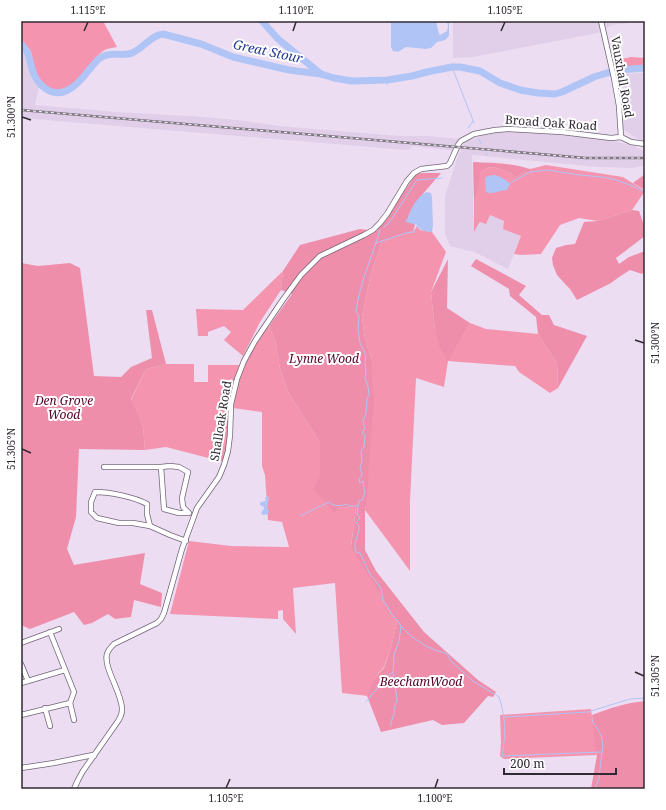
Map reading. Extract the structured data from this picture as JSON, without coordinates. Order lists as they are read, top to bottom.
{
  "streets": {
    "street": ["Vauxhall Road", "Broad Oak Road", "Shalloak Road"]
  },
  "crossings": [
    ["Vauxhall Road", "Broad Oak Road"],
    ["Broad Oak Road", "Shalloak Road"]
  ],
  "water": ["Great Stour"],
  "parks": ["Lynne Wood", "Den Grove Wood", "BeechamWood"],
  "scale_bar": "200 m",
  "coordinates": [
    "1.115°E",
    "1.110°E",
    "1.105°E",
    "51.300°N",
    "51.305°N",
    "1.100°E"
  ]
}
